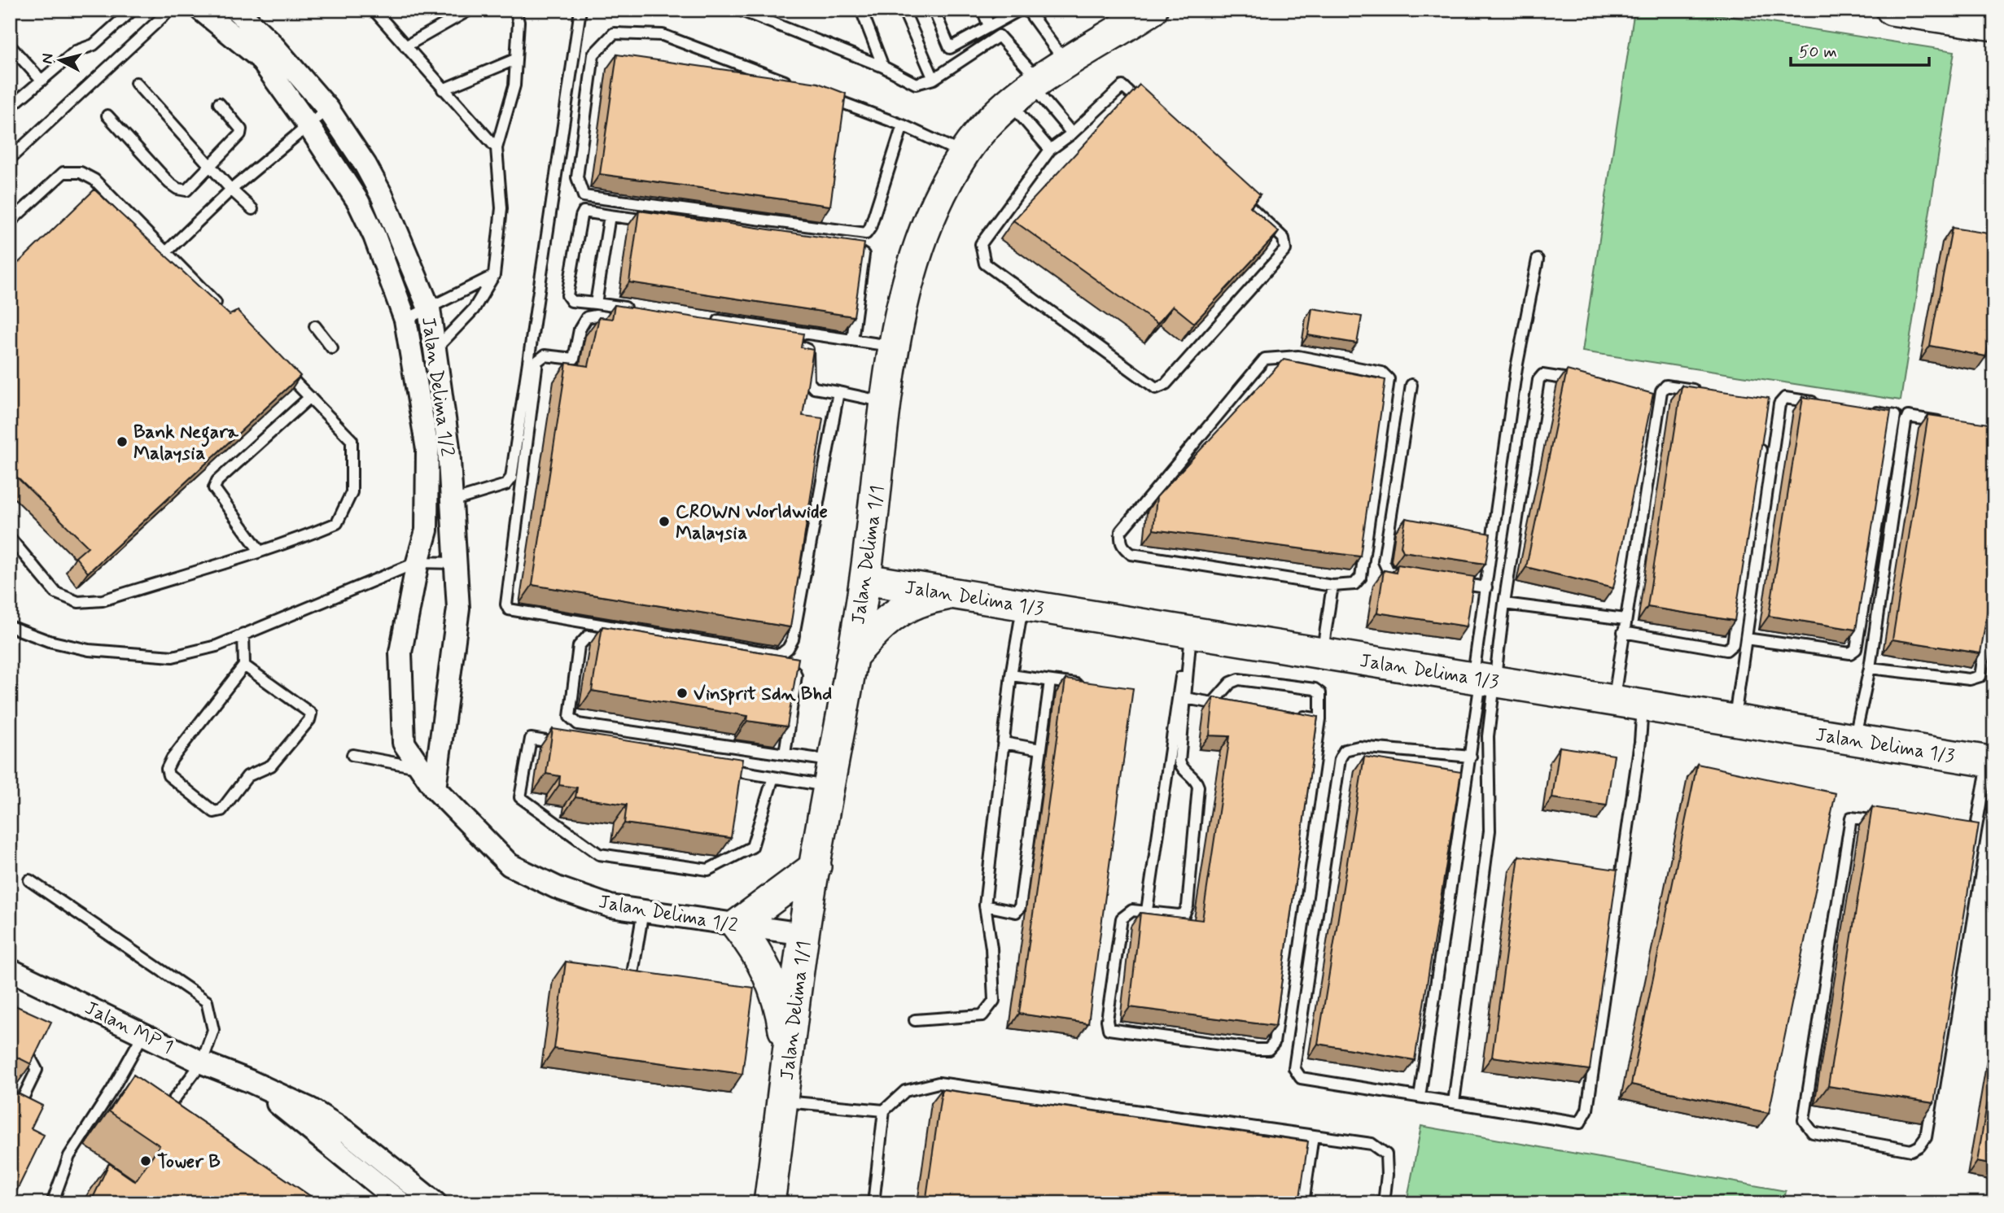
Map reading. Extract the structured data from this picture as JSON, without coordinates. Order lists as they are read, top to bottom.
{
  "streets": {
    "street": [
      "Jalan Delima 1/2",
      "Jalan Delima 1/1",
      "Jalan Delima 1/3",
      "Jalan MP 1"
    ]
  },
  "crossings": [
    ["Jalan Delima 1/2", "Jalan Delima 1/1"],
    ["Jalan Delima 1/1", "Jalan Delima 1/3"]
  ],
  "places": [
    "Bank Negara Malaysia",
    "CROWN Worldwide Malaysia",
    "Vinsprit Sdn Bhd",
    "Tower B"
  ],
  "scale_bar": "50 m",
  "north": "left"
}
